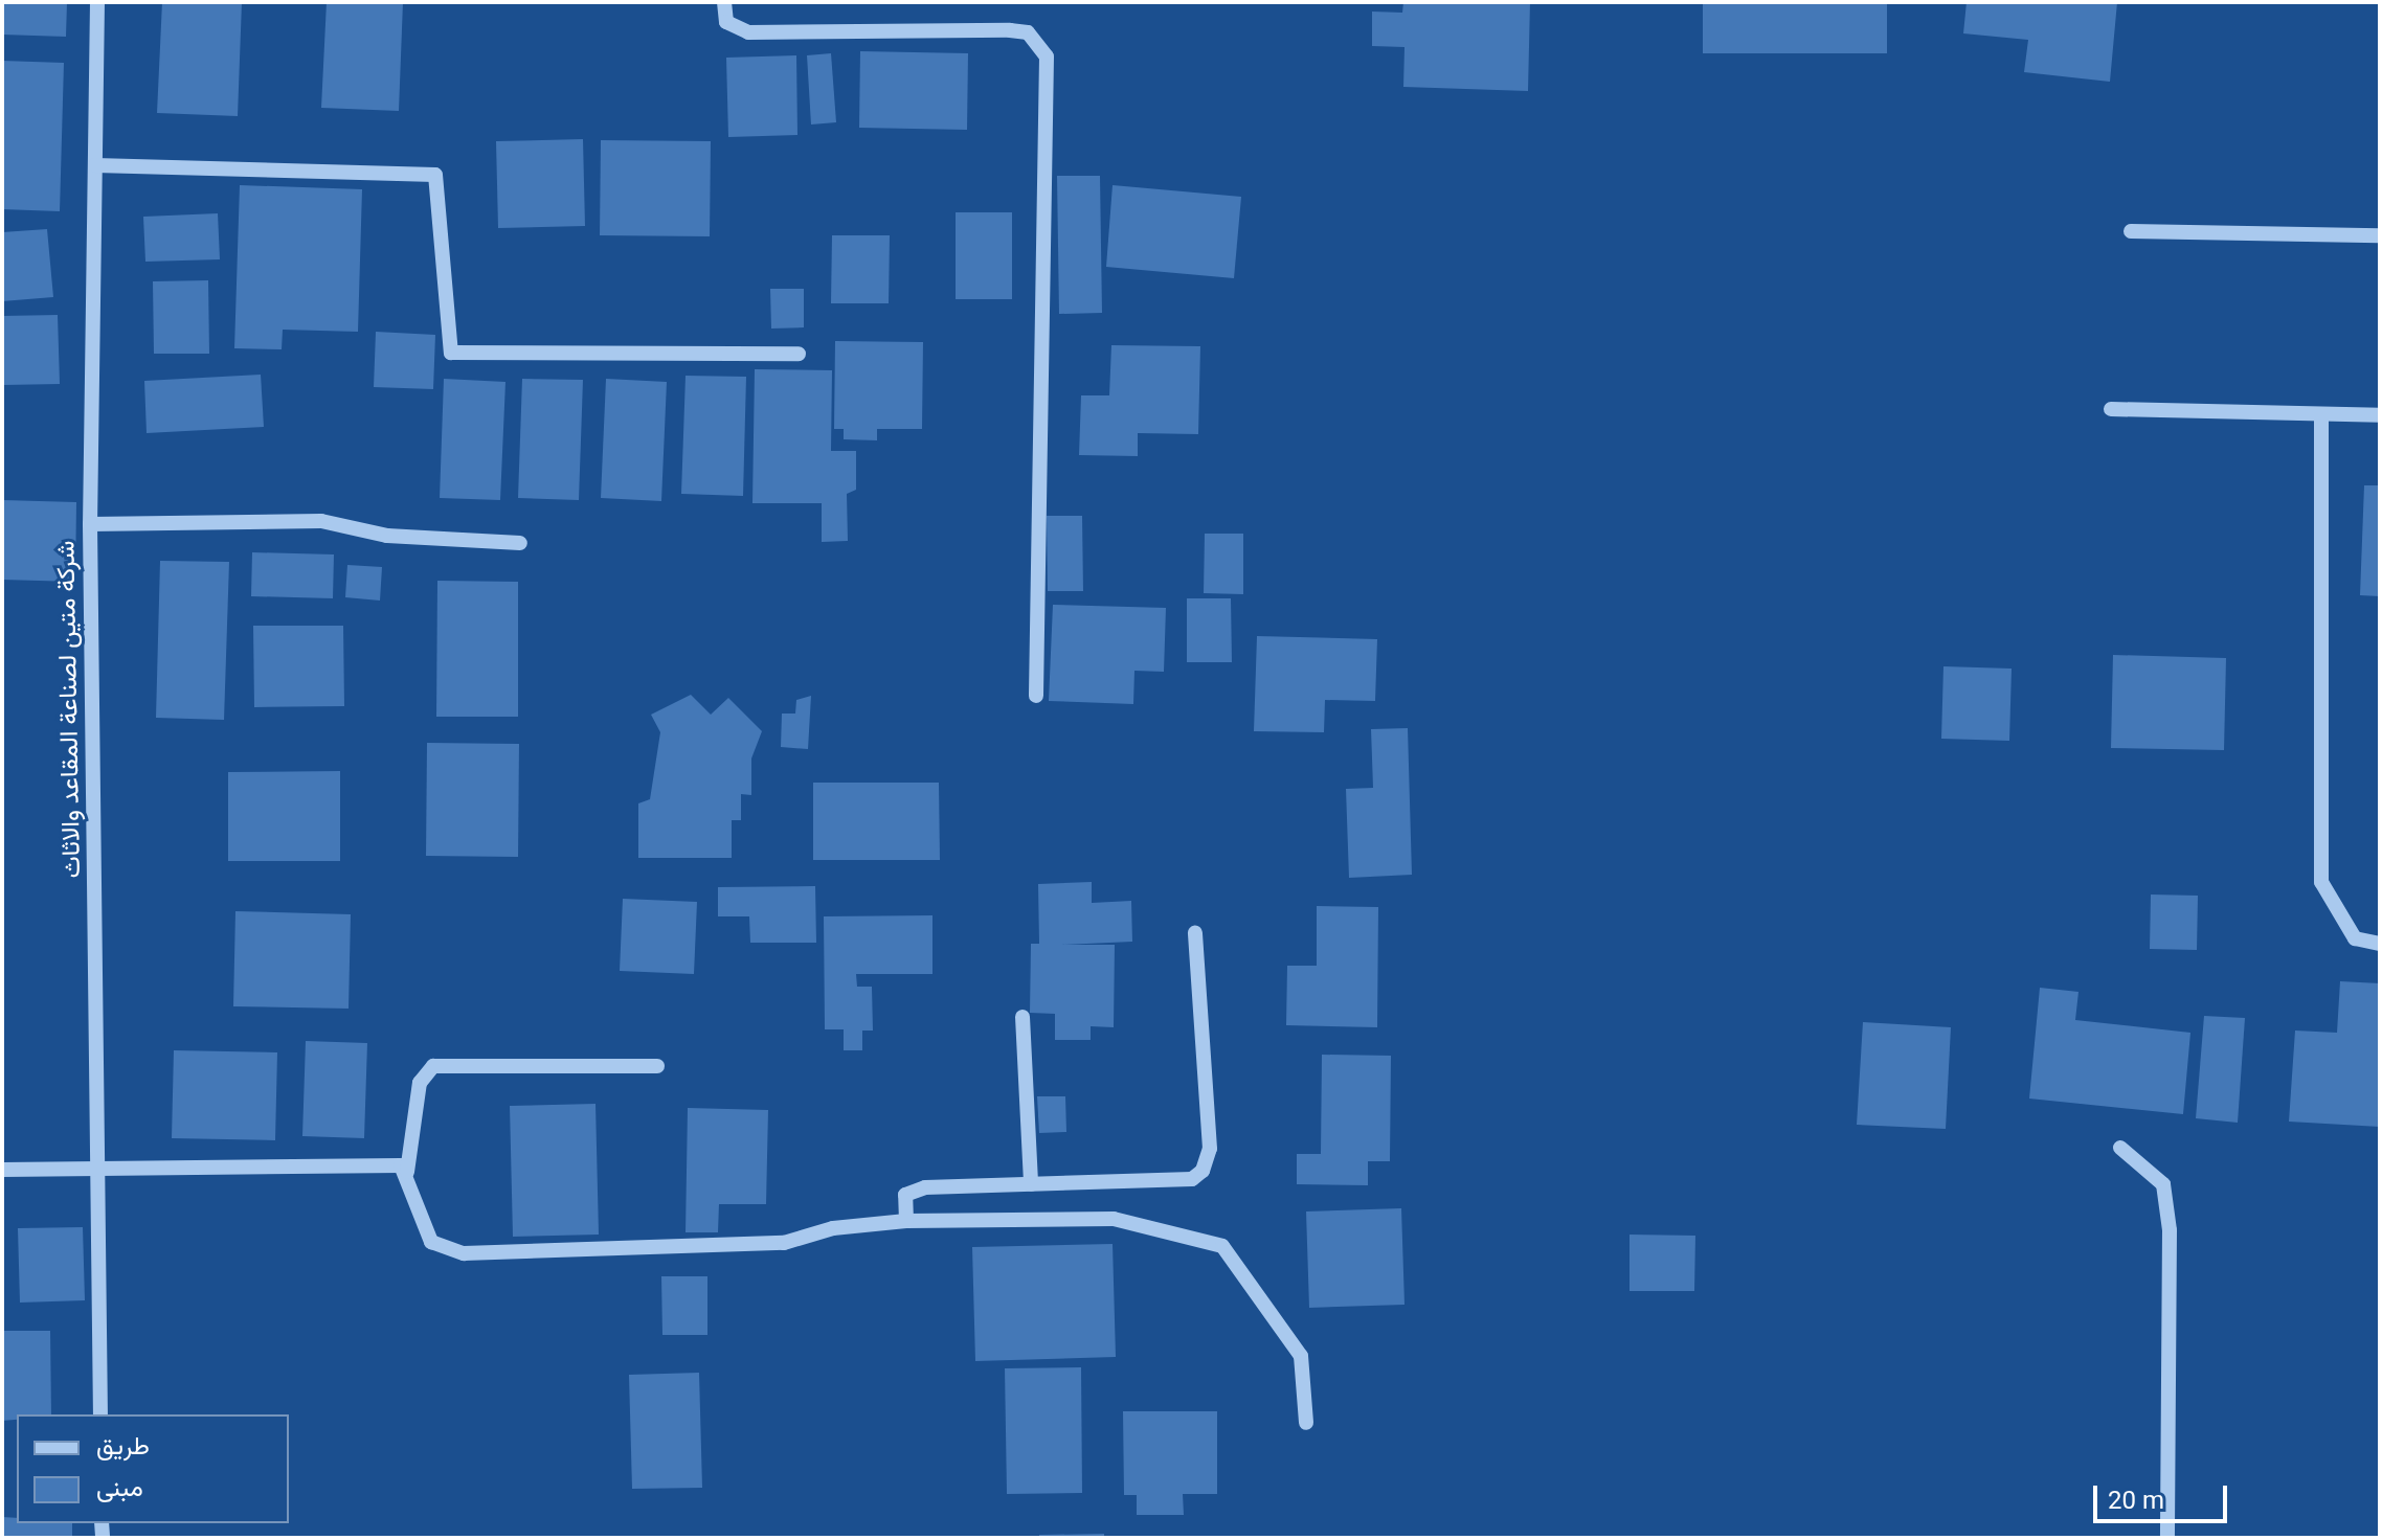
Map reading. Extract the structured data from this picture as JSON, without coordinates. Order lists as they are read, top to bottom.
{
  "streets": {
    "street": ["شركة متين لصناعة المقاعد والاثاث"]
  },
  "legend": ["طريق", "مبنى"],
  "scale_bar": "20 m"
}
